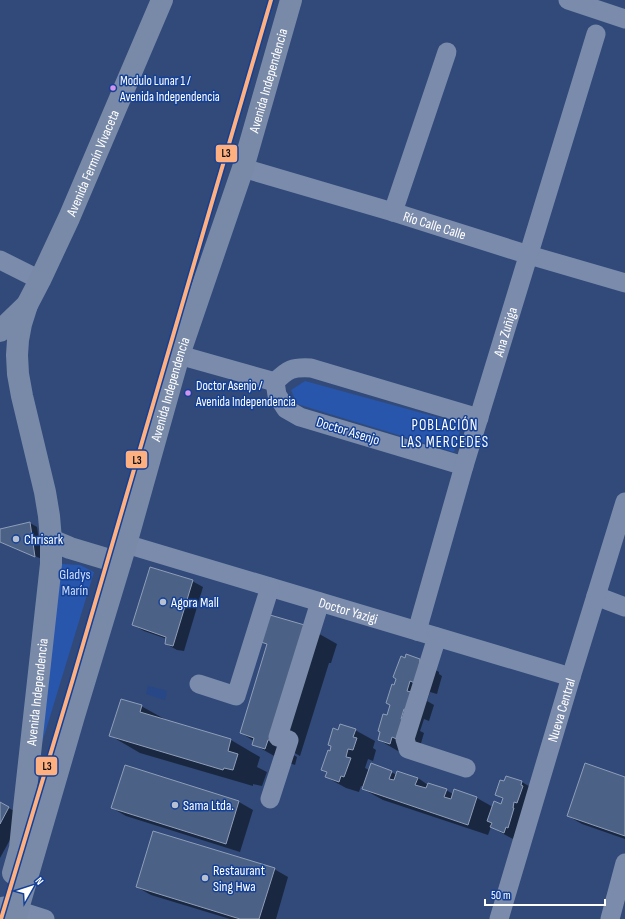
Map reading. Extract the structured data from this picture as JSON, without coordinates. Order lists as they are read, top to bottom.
{
  "streets": {
    "main road": ["Avenida Independencia", "Avenida Fermín Vivaceta"],
    "street": [
      "Río Calle Calle",
      "Ana Zuñiga",
      "Doctor Asenjo",
      "Doctor Yazigi",
      "Nueva Central"
    ]
  },
  "crossings": [
    ["Avenida Independencia", "Avenida Fermín Vivaceta"],
    ["Avenida Independencia", "Río Calle Calle"],
    ["Avenida Independencia", "Doctor Yazigi"],
    ["Río Calle Calle", "Ana Zuñiga"],
    ["Ana Zuñiga", "Doctor Asenjo"],
    ["Ana Zuñiga", "Doctor Yazigi"],
    ["Doctor Yazigi", "Nueva Central"]
  ],
  "districts": ["POBLACIÓN LAS MERCEDES"],
  "parks": ["Gladys Marín"],
  "places": [
    "Modulo Lunar 1 / Avenida Independencia",
    "Doctor Asenjo / Avenida Independencia",
    "Chrisark",
    "Agora Mall",
    "Sama Ltda.",
    "Restaurant Sing Hwa"
  ],
  "lines": ["transit line L3"],
  "scale_bar": "50 m",
  "north": "top right"
}
